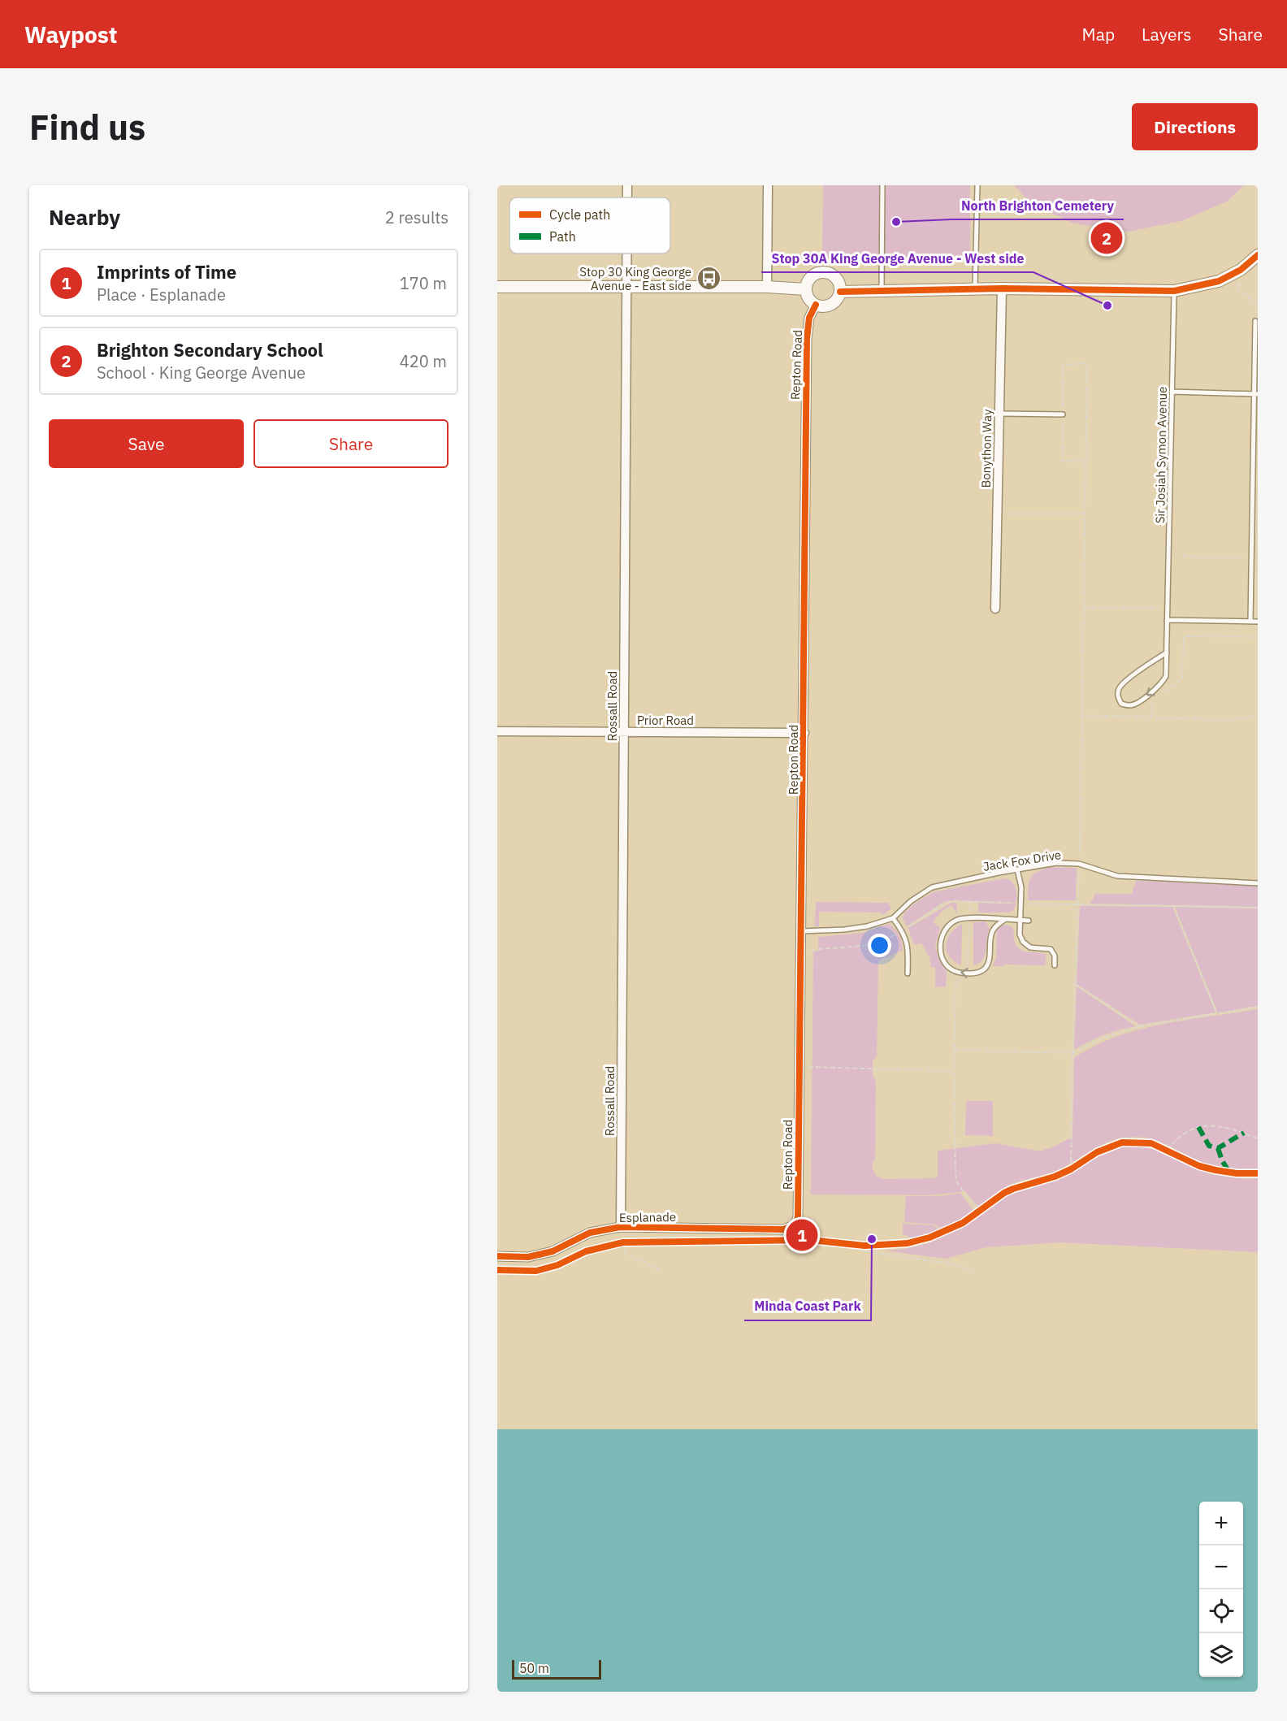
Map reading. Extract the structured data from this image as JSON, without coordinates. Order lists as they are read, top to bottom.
{
  "streets": {
    "street": [
      "Repton Road",
      "Bonython Way",
      "Rossall Road",
      "Prior Road",
      "Esplanade"
    ],
    "lane": ["Sir Josiah Symon Avenue", "Jack Fox Drive"]
  },
  "crossings": [
    ["Repton Road", "Prior Road"],
    ["Repton Road", "Jack Fox Drive"],
    ["Repton Road", "Esplanade"],
    ["Rossall Road", "Prior Road"],
    ["Rossall Road", "Esplanade"]
  ],
  "places": {
    "other": ["North Brighton Cemetery", "Stop 30A King George Avenue - West side", "Minda Coast Park"],
    "bus stop": ["Stop 30 King George Avenue - East side"]
  },
  "legend": ["Cycle path", "Path"],
  "scale_bar": "50 m",
  "page": {
    "header": "Waypost",
    "nav": ["Map", "Layers", "Share"],
    "buttons": [
      "Directions",
      ["Save", "Share"]
    ],
    "title": "Find us",
    "heading": ["Nearby", "2 results"],
    "pins": ["2", "1"],
    "list": [
      {
        "mark": "1",
        "name": "Imprints of Time",
        "note": "Place · Esplanade",
        "value": "170 m"
      },
      {
        "mark": "2",
        "name": "Brighton Secondary School",
        "note": "School · King George Avenue",
        "value": "420 m"
      }
    ],
    "map_buttons": ["+", "−"],
    "scale": "50 m"
  }
}
